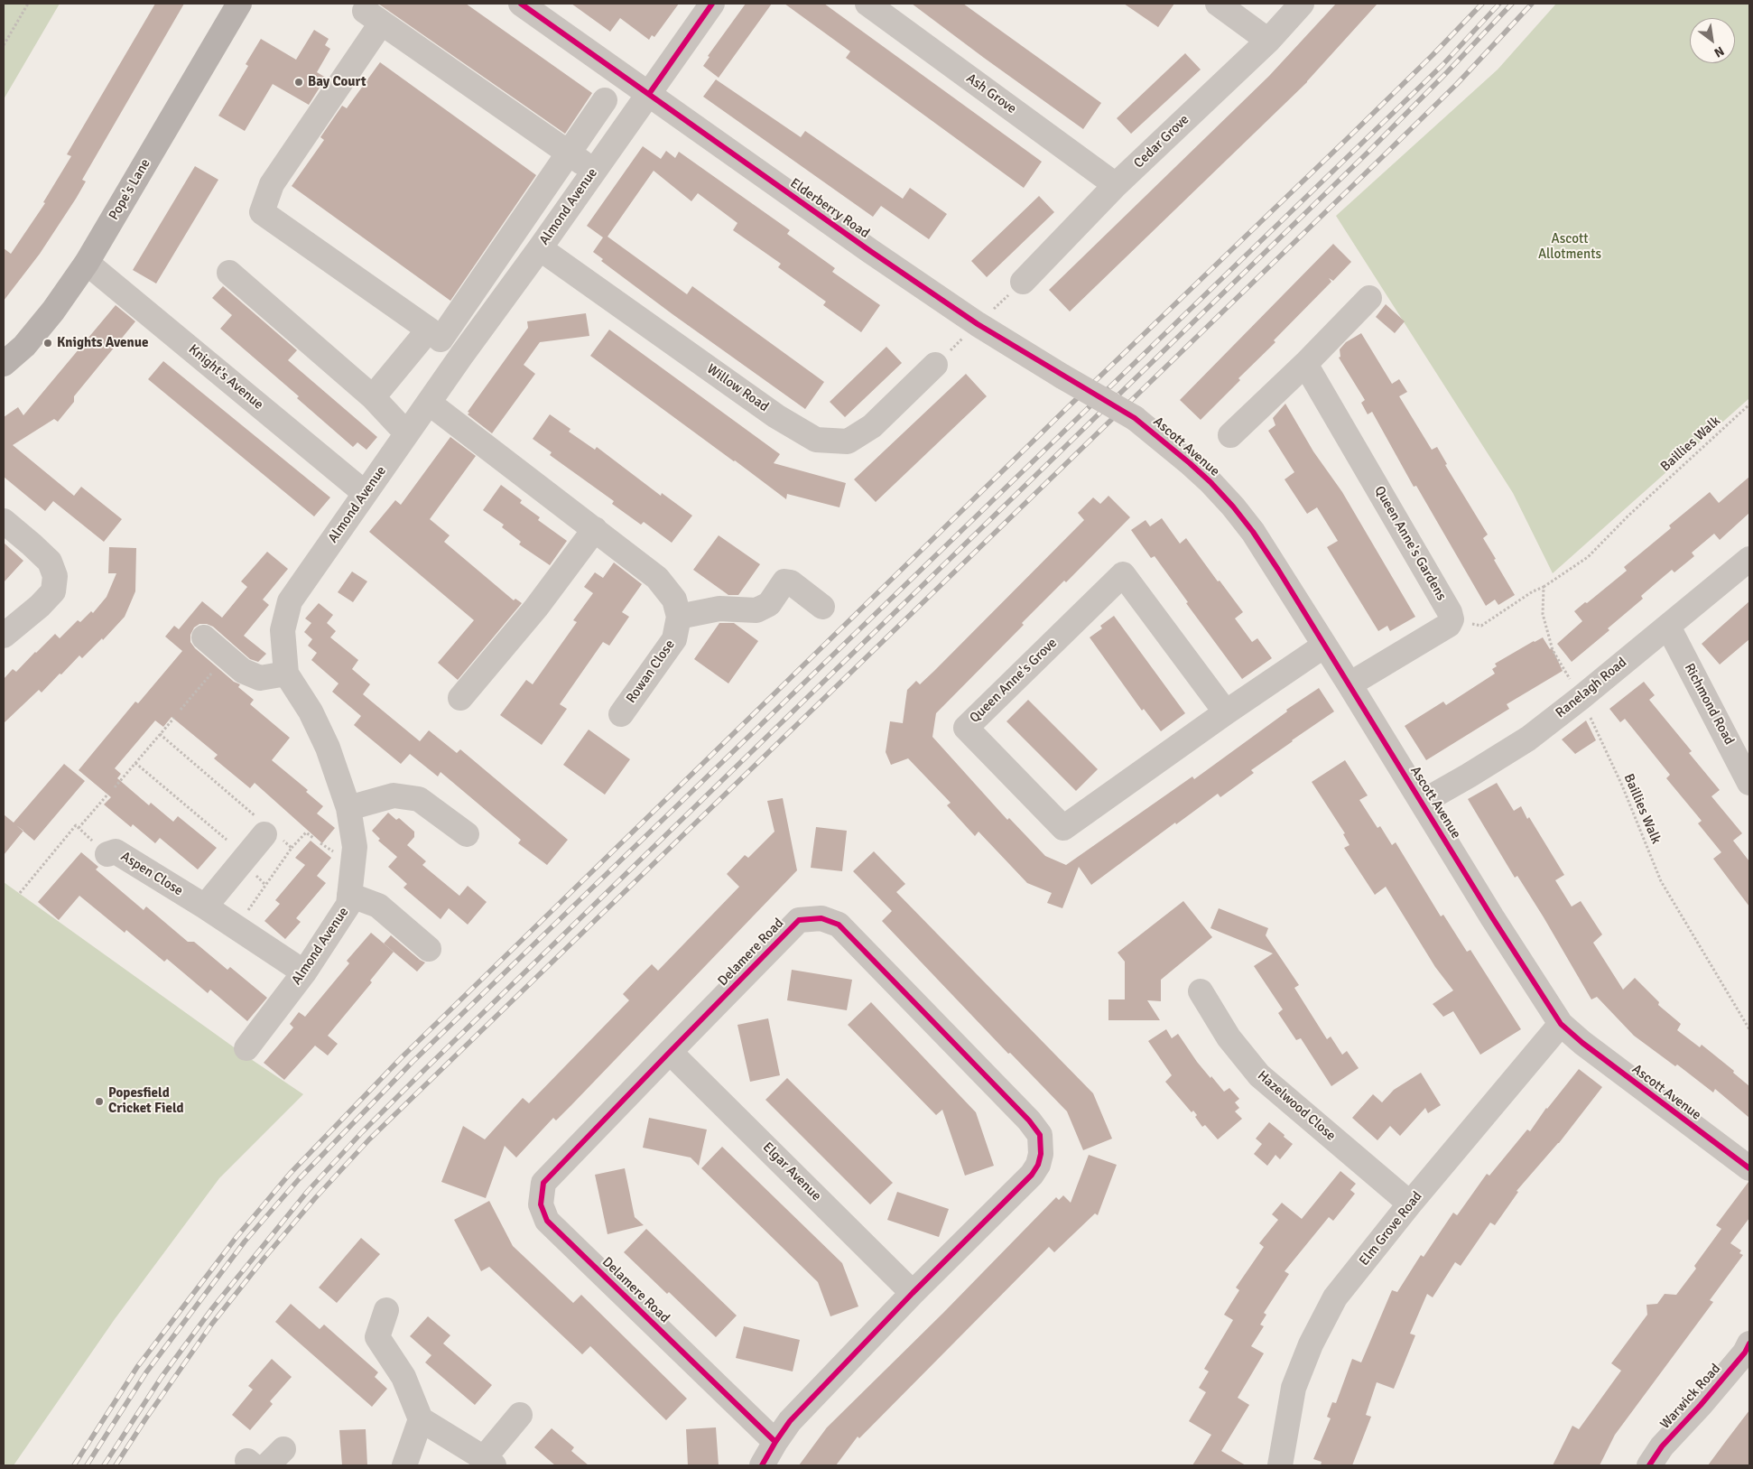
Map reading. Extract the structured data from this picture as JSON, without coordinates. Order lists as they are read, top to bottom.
{
  "streets": {
    "main road": ["Pope's Lane"],
    "street": [
      "Ash Grove",
      "Cedar Grove",
      "Almond Avenue",
      "Elderberry Road",
      "Knight's Avenue",
      "Willow Road",
      "Ascott Avenue",
      "Queen Anne's Gardens",
      "Rowan Close",
      "Queen Anne's Grove",
      "Ranelagh Road",
      "Richmond Road",
      "Aspen Close",
      "Delamere Road",
      "Hazelwood Close",
      "Elgar Avenue",
      "Elm Grove Road",
      "Warwick Road"
    ],
    "path": ["Baillies Walk"]
  },
  "crossings": [
    ["Ash Grove", "Cedar Grove"],
    ["Pope's Lane", "Knight's Avenue"],
    ["Almond Avenue", "Elderberry Road"],
    ["Almond Avenue", "Knight's Avenue"],
    ["Almond Avenue", "Willow Road"],
    ["Almond Avenue", "Aspen Close"],
    ["Elderberry Road", "Ascott Avenue"],
    ["Baillies Walk", "Queen Anne's Gardens"],
    ["Baillies Walk", "Ranelagh Road"],
    ["Ascott Avenue", "Queen Anne's Grove"],
    ["Ascott Avenue", "Ranelagh Road"],
    ["Ascott Avenue", "Elm Grove Road"],
    ["Ranelagh Road", "Richmond Road"],
    ["Delamere Road", "Elgar Avenue"],
    ["Hazelwood Close", "Elm Grove Road"]
  ],
  "parks": ["Ascott Allotments"],
  "places": ["Bay Court", "Knights Avenue", "Popesfield Cricket Field"],
  "north": "bottom right"
}
